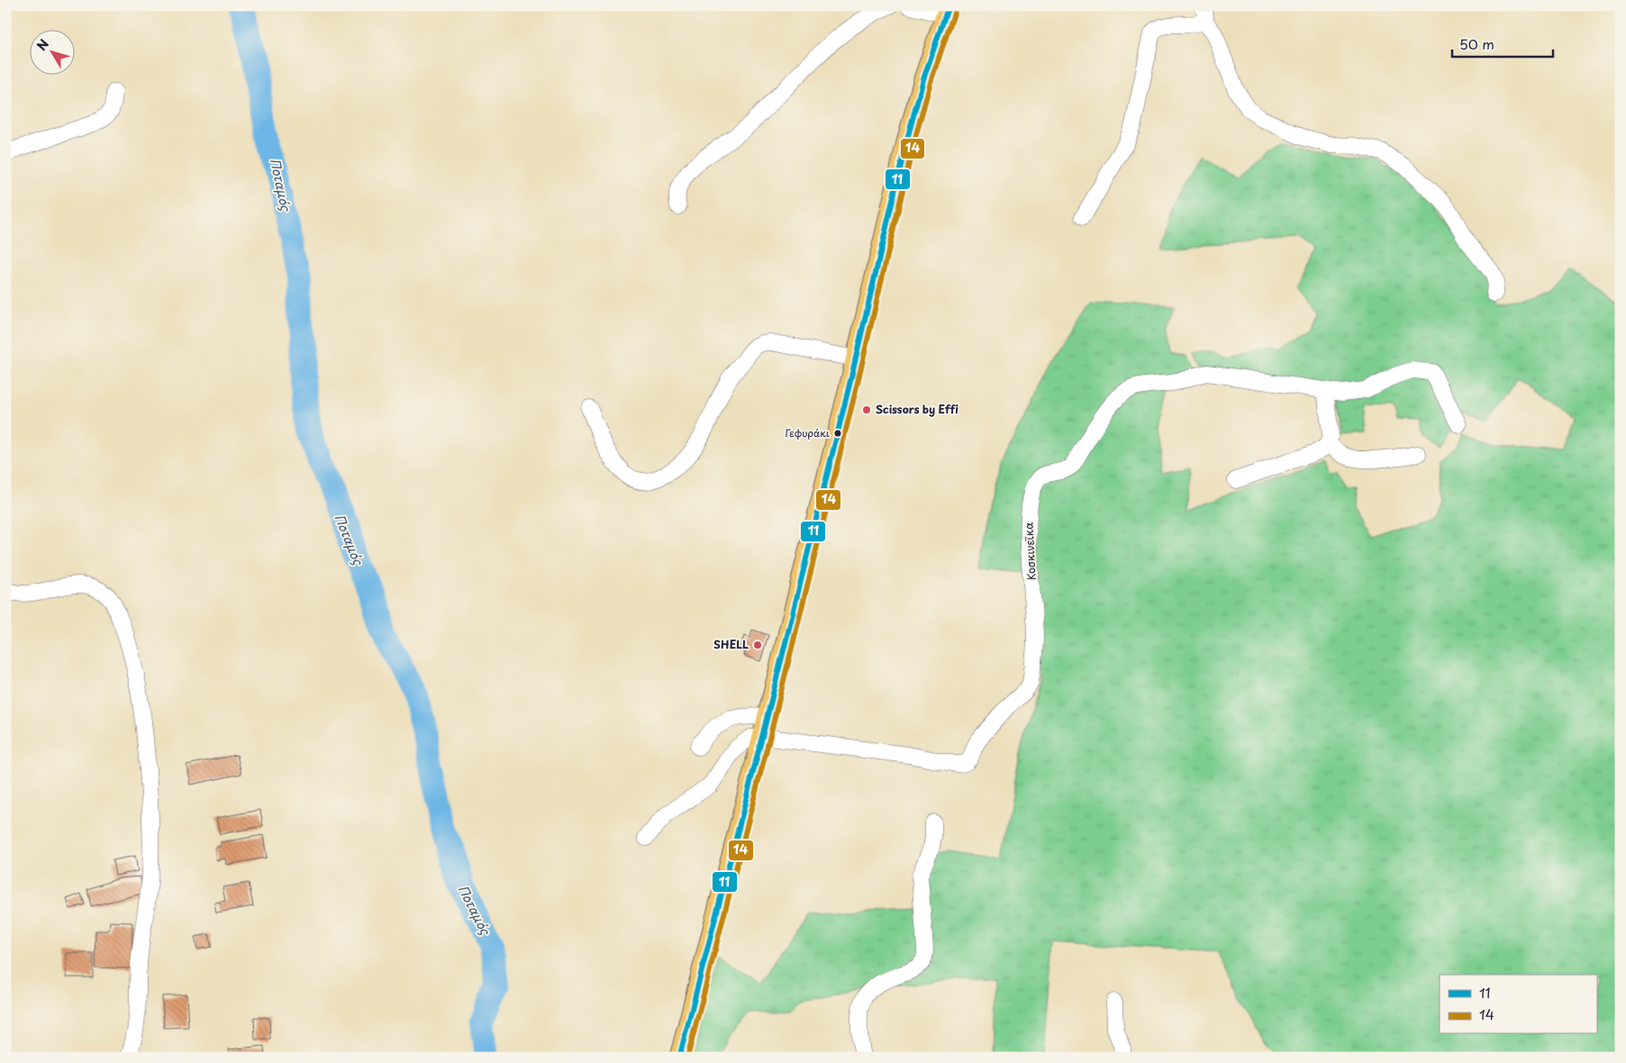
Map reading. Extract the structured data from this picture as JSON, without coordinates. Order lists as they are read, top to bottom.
{
  "streets": {
    "street": ["Κοσκινεϊκα"]
  },
  "water": ["Ποταμός"],
  "places": ["Scissors by Effi", "Γεφυράκι", "SHELL"],
  "lines": ["transit line 11", "transit line 14"],
  "legend": ["11", "14"],
  "scale_bar": "50 m",
  "north": "top left"
}
